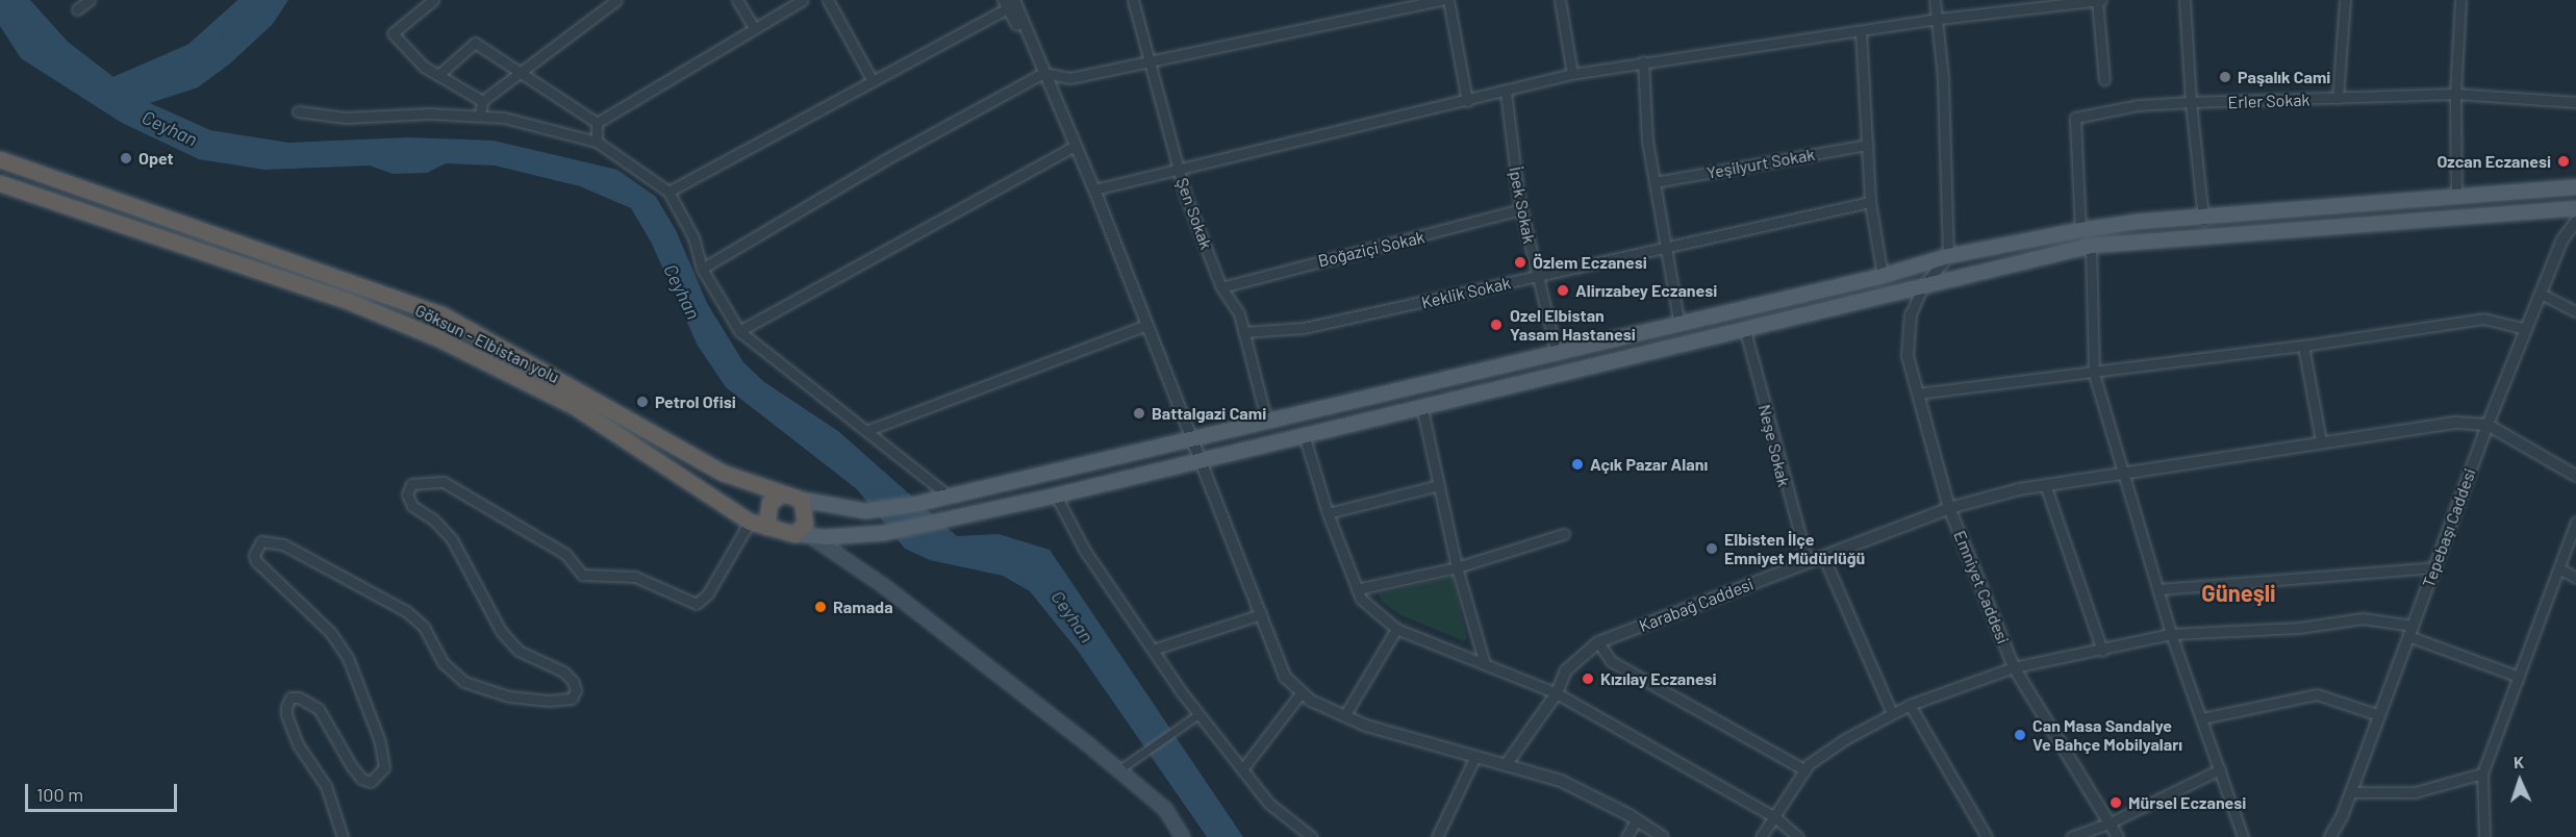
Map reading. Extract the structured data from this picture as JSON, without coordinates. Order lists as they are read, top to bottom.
{
  "streets": {
    "highway": ["Göksun - Elbistan yolu"],
    "street": [
      "Erler Sokak",
      "Yeşilyurt Sokak",
      "İpek Sokak",
      "Şen Sokak",
      "Boğaziçi Sokak",
      "Keklik Sokak",
      "Neşe Sokak",
      "Tepebaşı Caddesi",
      "Emniyet Caddesi",
      "Karabağ Caddesi"
    ]
  },
  "crossings": [
    ["Erler Sokak", "Göksun - Elbistan yolu"],
    ["İpek Sokak", "Boğaziçi Sokak"],
    ["İpek Sokak", "Keklik Sokak"],
    ["İpek Sokak", "Göksun - Elbistan yolu"],
    ["Şen Sokak", "Boğaziçi Sokak"],
    ["Şen Sokak", "Keklik Sokak"],
    ["Şen Sokak", "Göksun - Elbistan yolu"],
    ["Göksun - Elbistan yolu", "Neşe Sokak"],
    ["Neşe Sokak", "Karabağ Caddesi"],
    ["Tepebaşı Caddesi", "Karabağ Caddesi"],
    ["Emniyet Caddesi", "Karabağ Caddesi"]
  ],
  "districts": ["Güneşli"],
  "water": ["Ceyhan"],
  "places": [
    "Paşalık Cami",
    "Opet",
    "Ozcan Eczanesi",
    "Özlem Eczanesi",
    "Alirızabey Eczanesi",
    "Ozel Elbistan Yasam Hastanesi",
    "Petrol Ofisi",
    "Battalgazi Cami",
    "Açık Pazar Alanı",
    "Elbisten İlçe Emniyet Müdürlüğü",
    "Ramada",
    "Kızılay Eczanesi",
    "Can Masa Sandalye Ve Bahçe Mobilyaları",
    "Mürsel Eczanesi"
  ],
  "scale_bar": "100 m",
  "north": "top"
}
